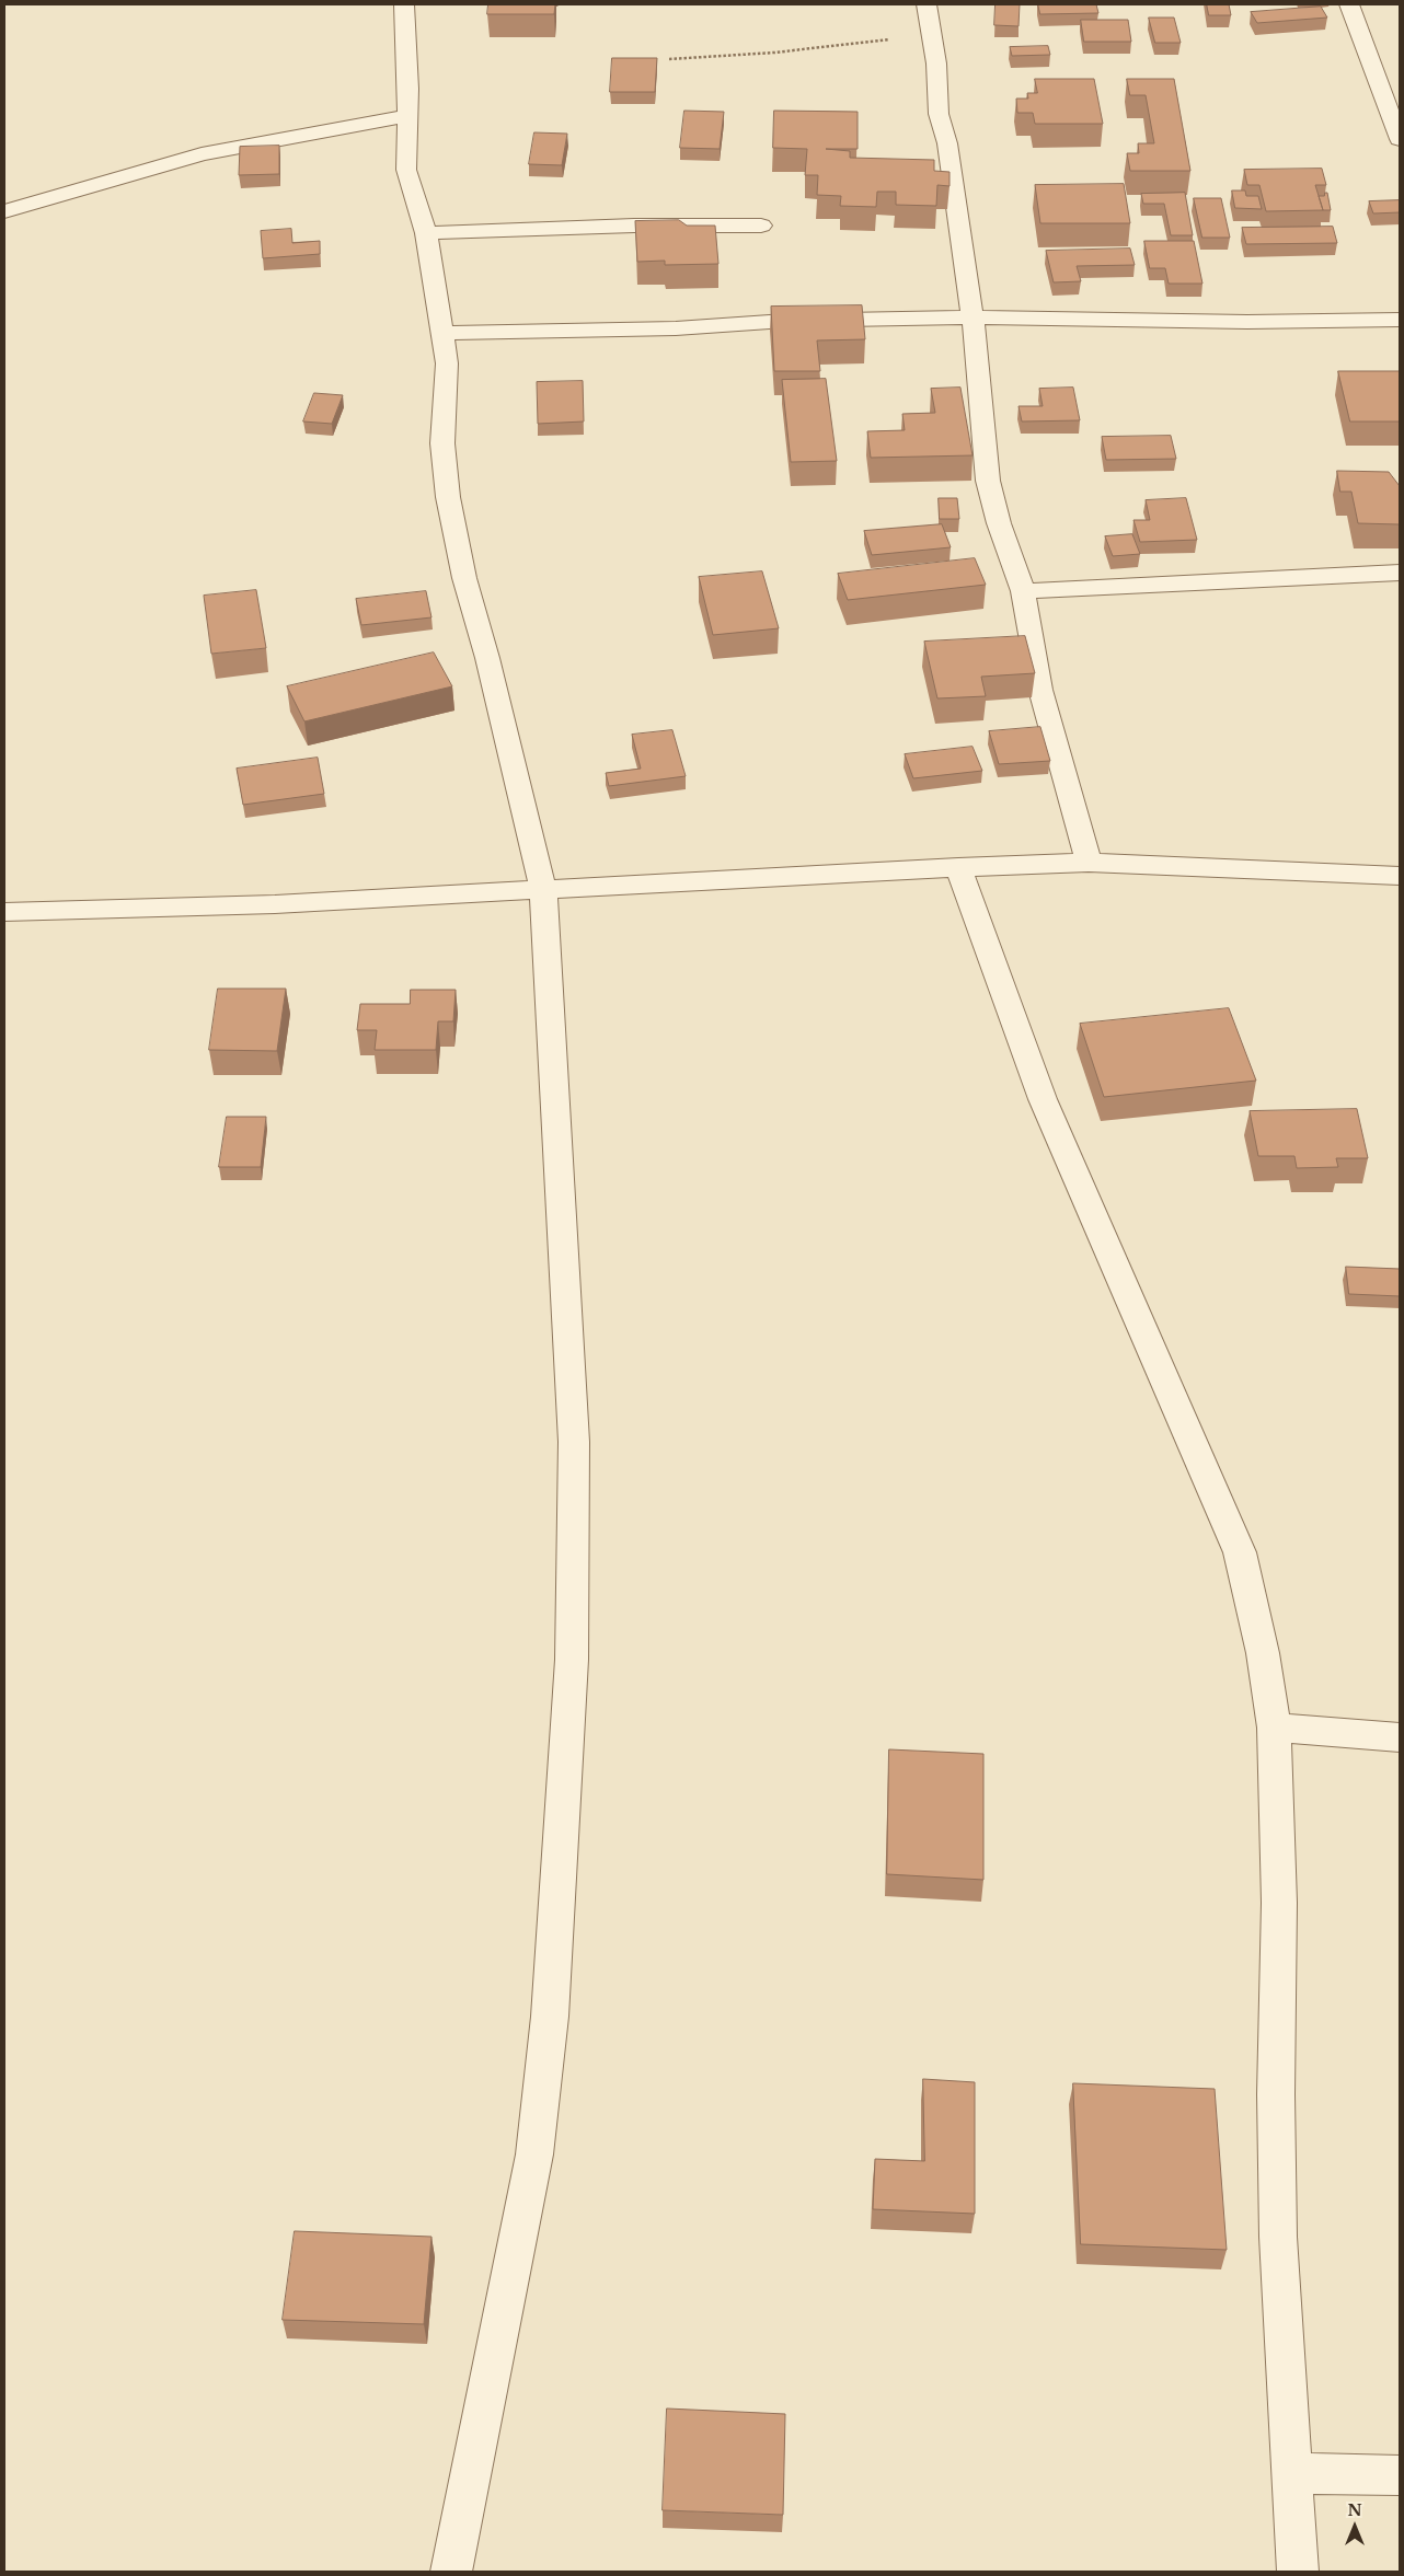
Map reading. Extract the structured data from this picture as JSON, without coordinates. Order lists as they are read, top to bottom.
{
  "north": "top"
}
